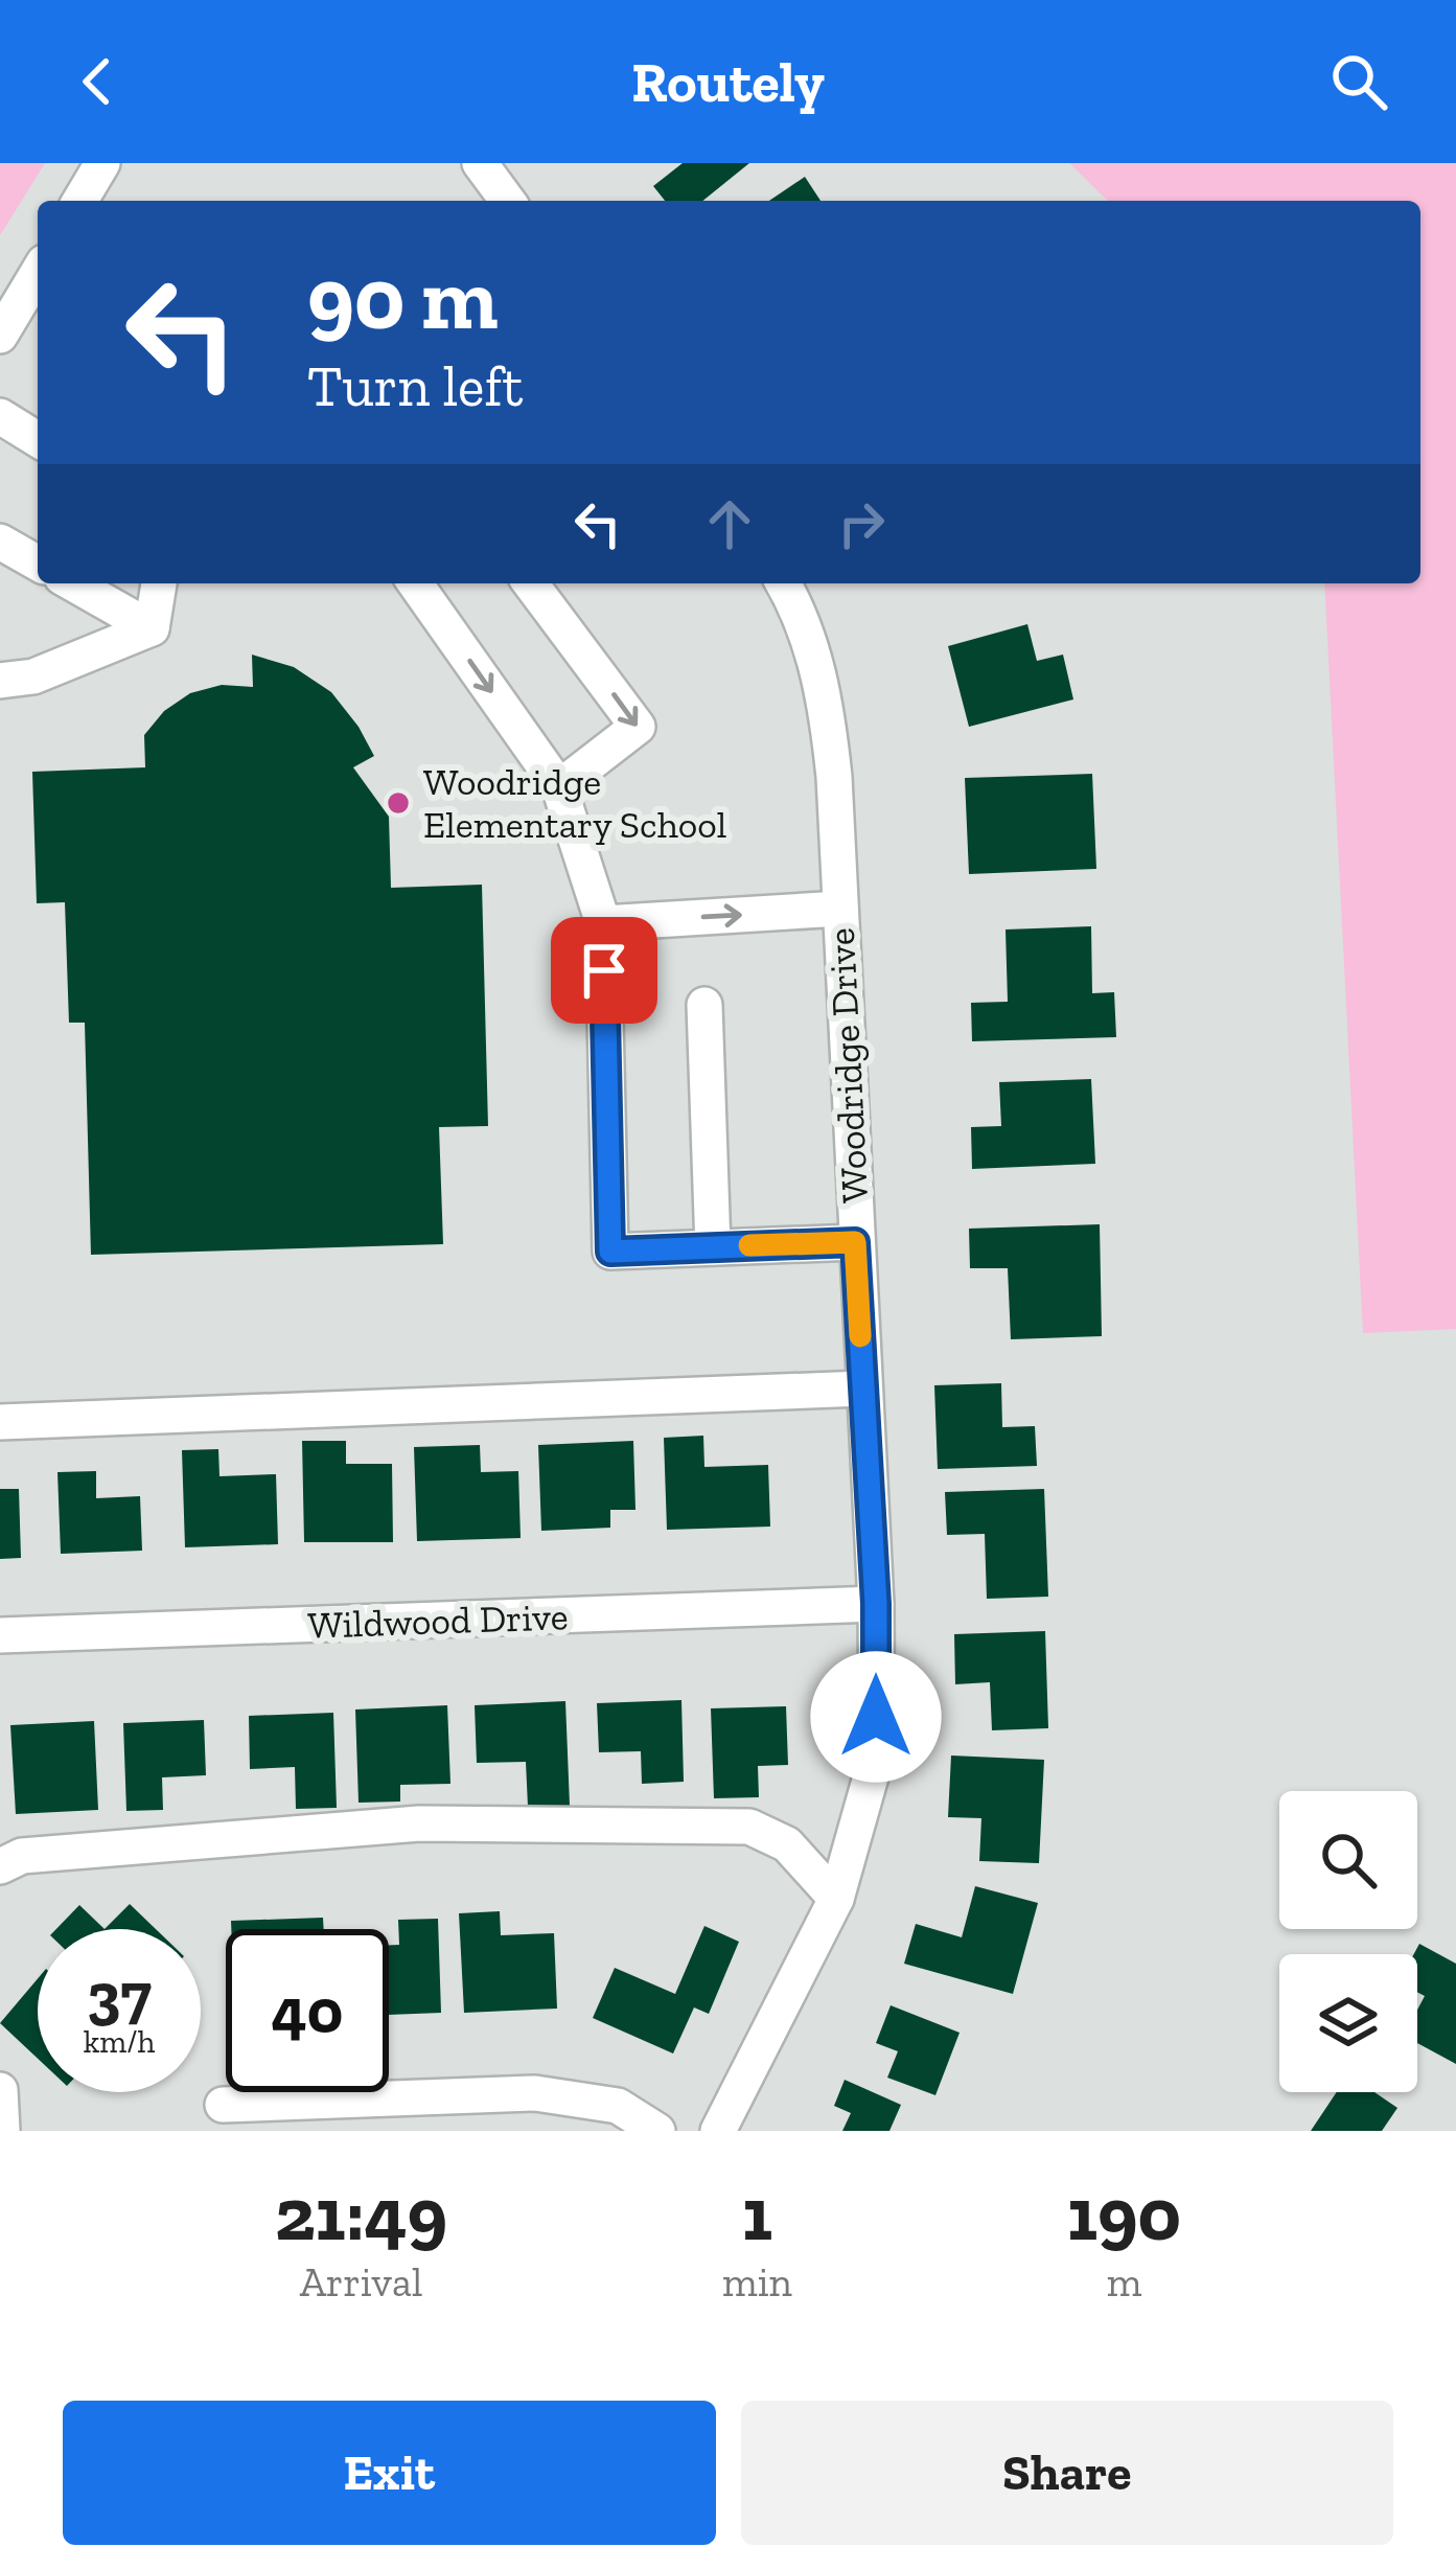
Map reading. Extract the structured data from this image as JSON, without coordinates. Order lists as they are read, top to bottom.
{
  "streets": {
    "street": ["Woodridge Drive", "Wildwood Drive"]
  },
  "crossings": [
    ["Woodridge Drive", "Wildwood Drive"]
  ],
  "places": ["Woodridge Elementary School"],
  "page": {
    "header": "Routely",
    "turn": ["90 m", "Turn left"],
    "speed": "37 km/h",
    "limit": "40",
    "eta": [
      "21:49",
      "Arrival",
      "1",
      "min",
      "190",
      "m"
    ],
    "buttons": ["Exit", "Share"]
  }
}
